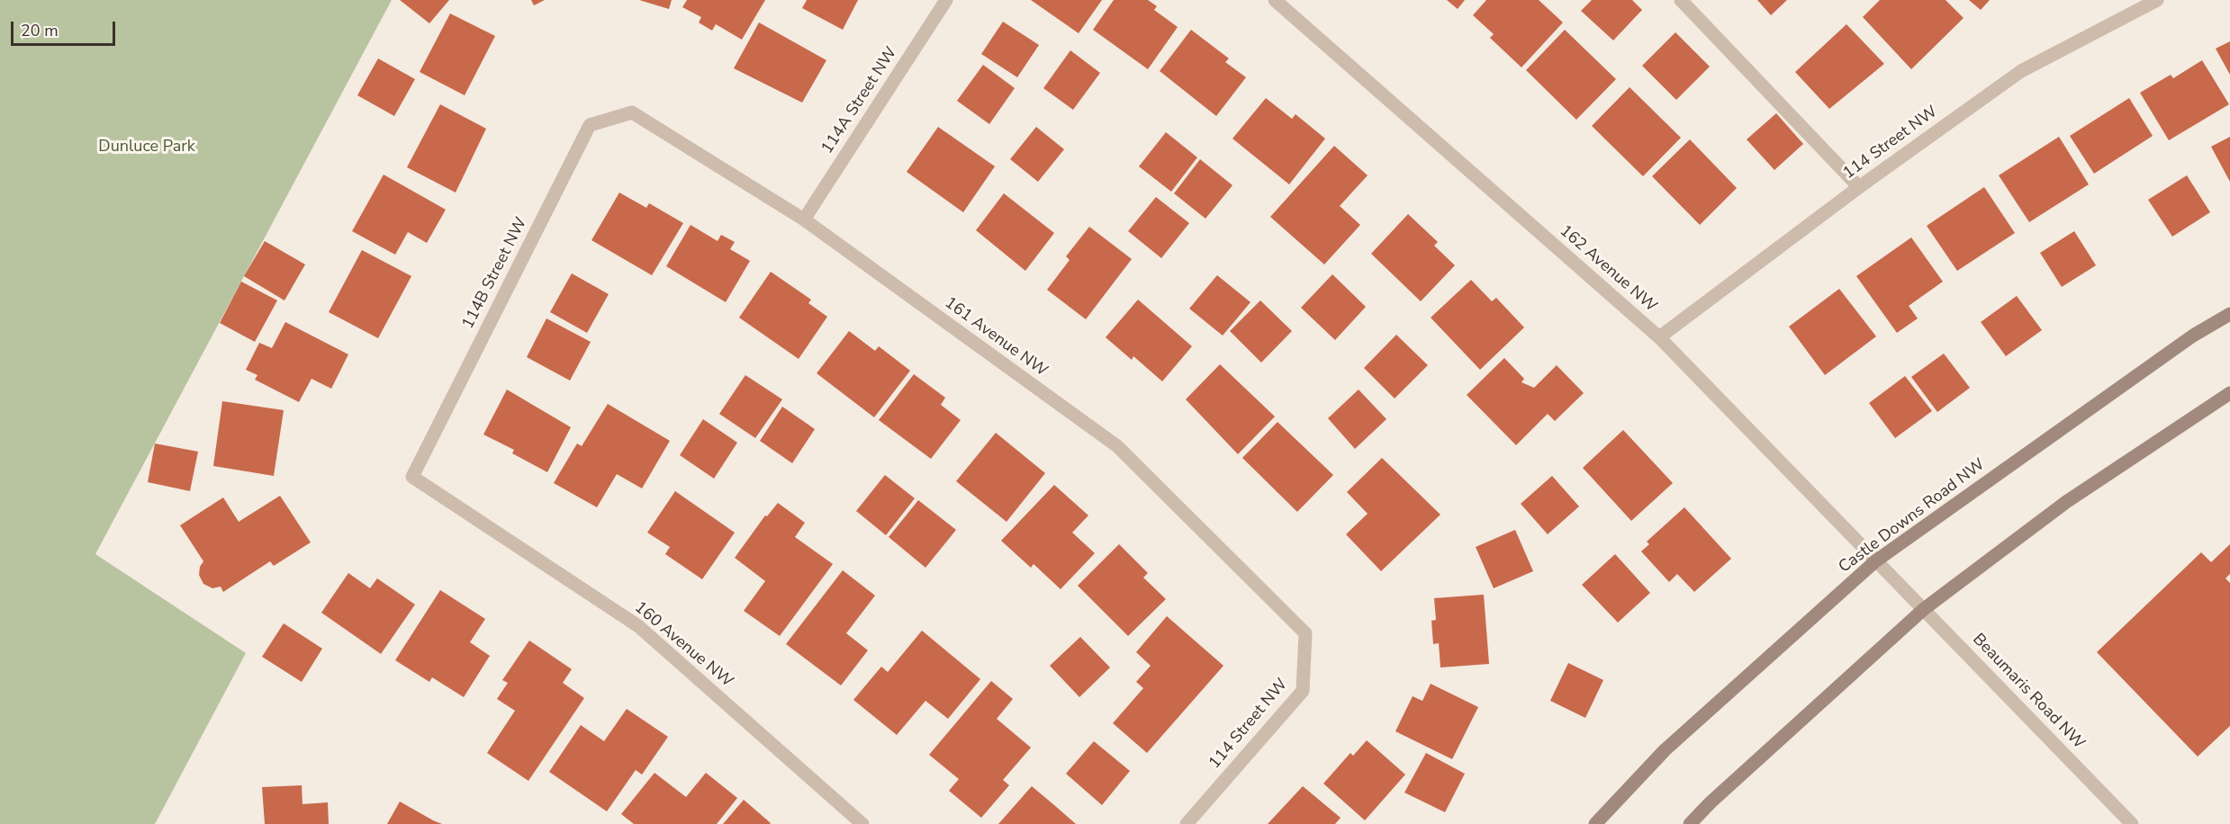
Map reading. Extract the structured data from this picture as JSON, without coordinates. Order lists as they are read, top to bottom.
{
  "streets": {
    "main road": ["Castle Downs Road NW"],
    "street": [
      "114A Street NW",
      "114 Street NW",
      "162 Avenue NW",
      "114B Street NW",
      "161 Avenue NW",
      "160 Avenue NW",
      "Beaumaris Road NW"
    ]
  },
  "crossings": [
    ["114A Street NW", "161 Avenue NW"],
    ["114 Street NW", "162 Avenue NW"],
    ["114 Street NW", "161 Avenue NW"],
    ["162 Avenue NW", "Castle Downs Road NW"],
    ["162 Avenue NW", "Beaumaris Road NW"],
    ["114B Street NW", "161 Avenue NW"],
    ["114B Street NW", "160 Avenue NW"]
  ],
  "parks": ["Dunluce Park"],
  "scale_bar": "20 m"
}
